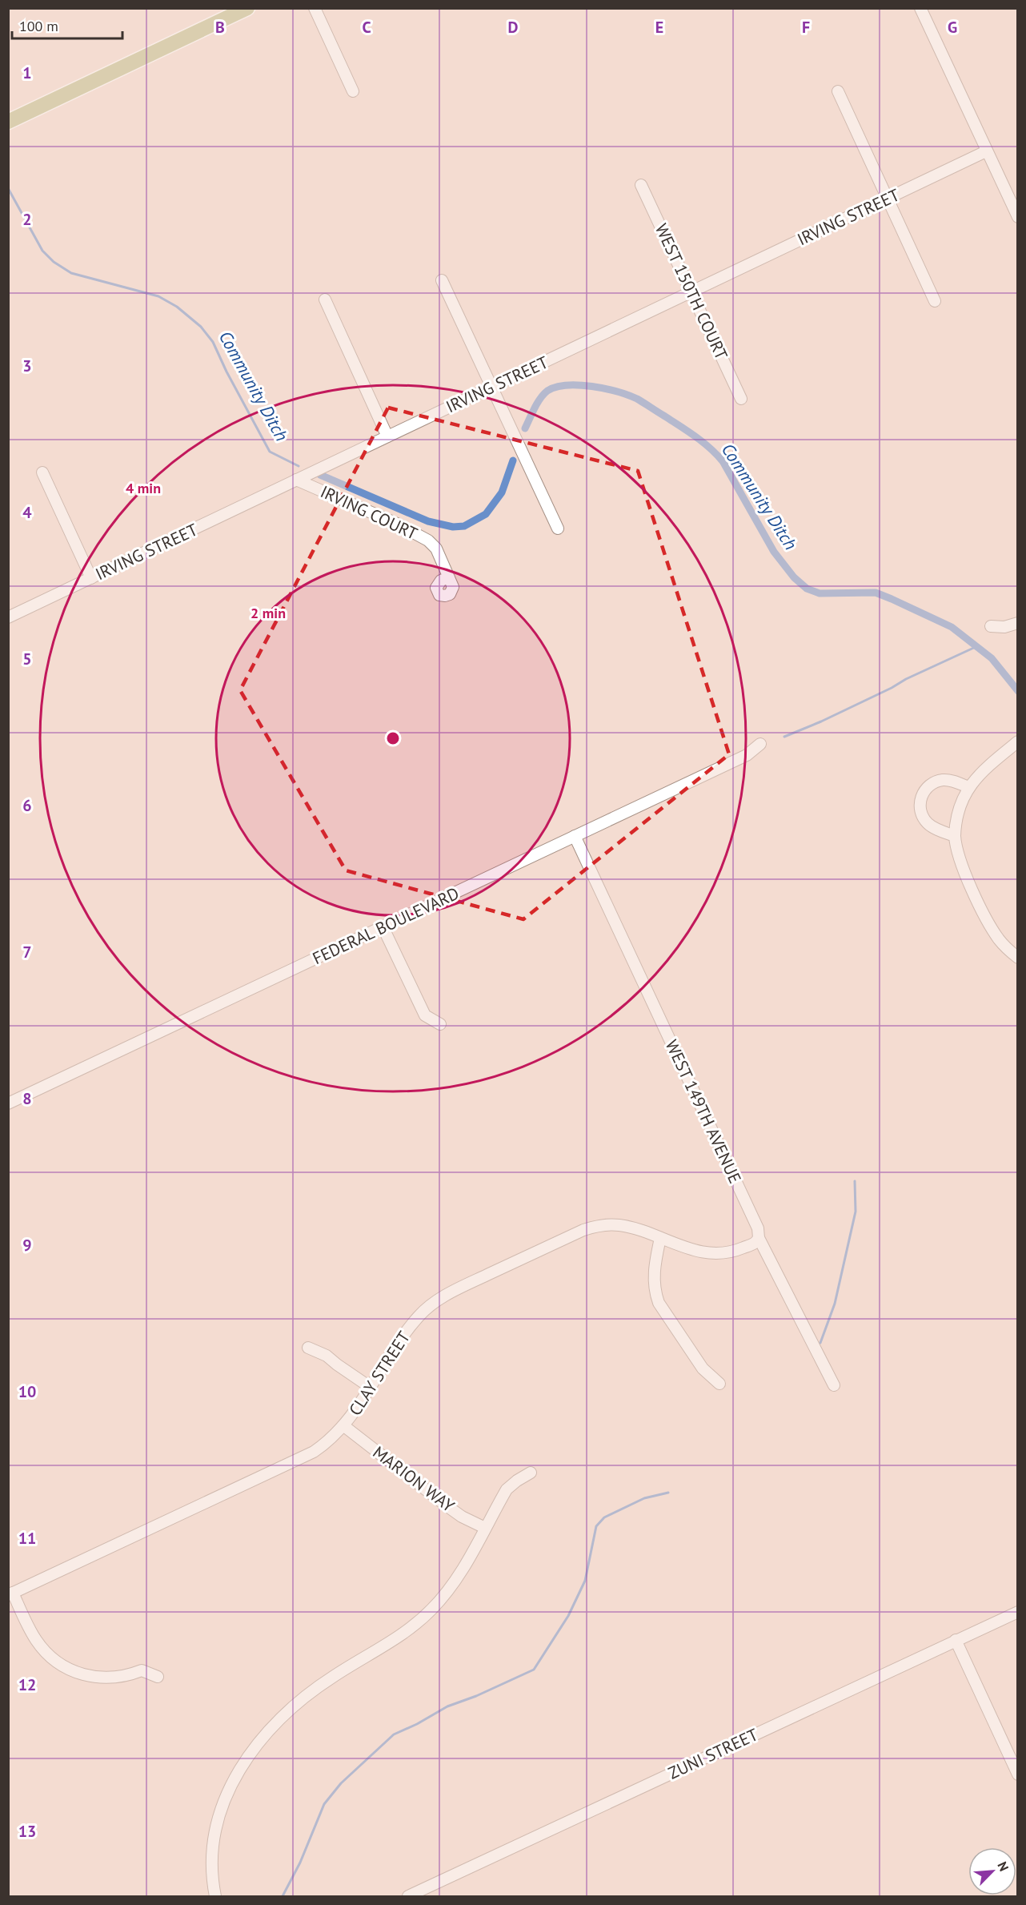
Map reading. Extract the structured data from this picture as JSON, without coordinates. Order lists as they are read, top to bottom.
{
  "streets": {
    "street": [
      "IRVING STREET",
      "WEST 150TH COURT",
      "IRVING COURT",
      "FEDERAL BOULEVARD",
      "WEST 149TH AVENUE",
      "CLAY STREET",
      "MARION WAY",
      "ZUNI STREET"
    ]
  },
  "crossings": [
    ["IRVING STREET", "WEST 150TH COURT"],
    ["IRVING STREET", "IRVING COURT"],
    ["FEDERAL BOULEVARD", "WEST 149TH AVENUE"],
    ["WEST 149TH AVENUE", "CLAY STREET"],
    ["CLAY STREET", "MARION WAY"]
  ],
  "water": ["Community Ditch"],
  "scale_bar": "100 m",
  "north": "top right",
  "grid": {
    "columns": [
      "B",
      "C",
      "D",
      "E",
      "F",
      "G"
    ],
    "rows": [
      "1",
      "2",
      "3",
      "4",
      "5",
      "6",
      "7",
      "8",
      "9",
      "10",
      "11",
      "12",
      "13"
    ]
  },
  "rings": ["4 min", "2 min"]
}
